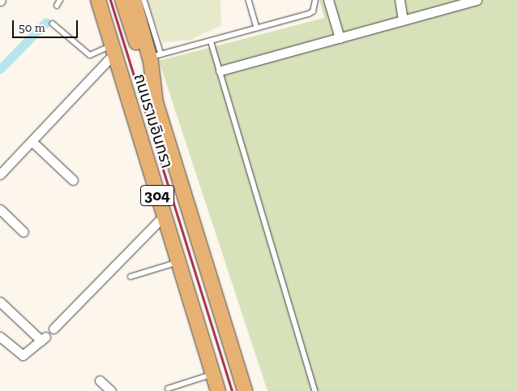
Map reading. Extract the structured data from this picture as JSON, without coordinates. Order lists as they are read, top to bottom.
{
  "streets": {
    "main road": ["ถนนรามอินทรา", "304"]
  },
  "scale_bar": "50 m"
}
